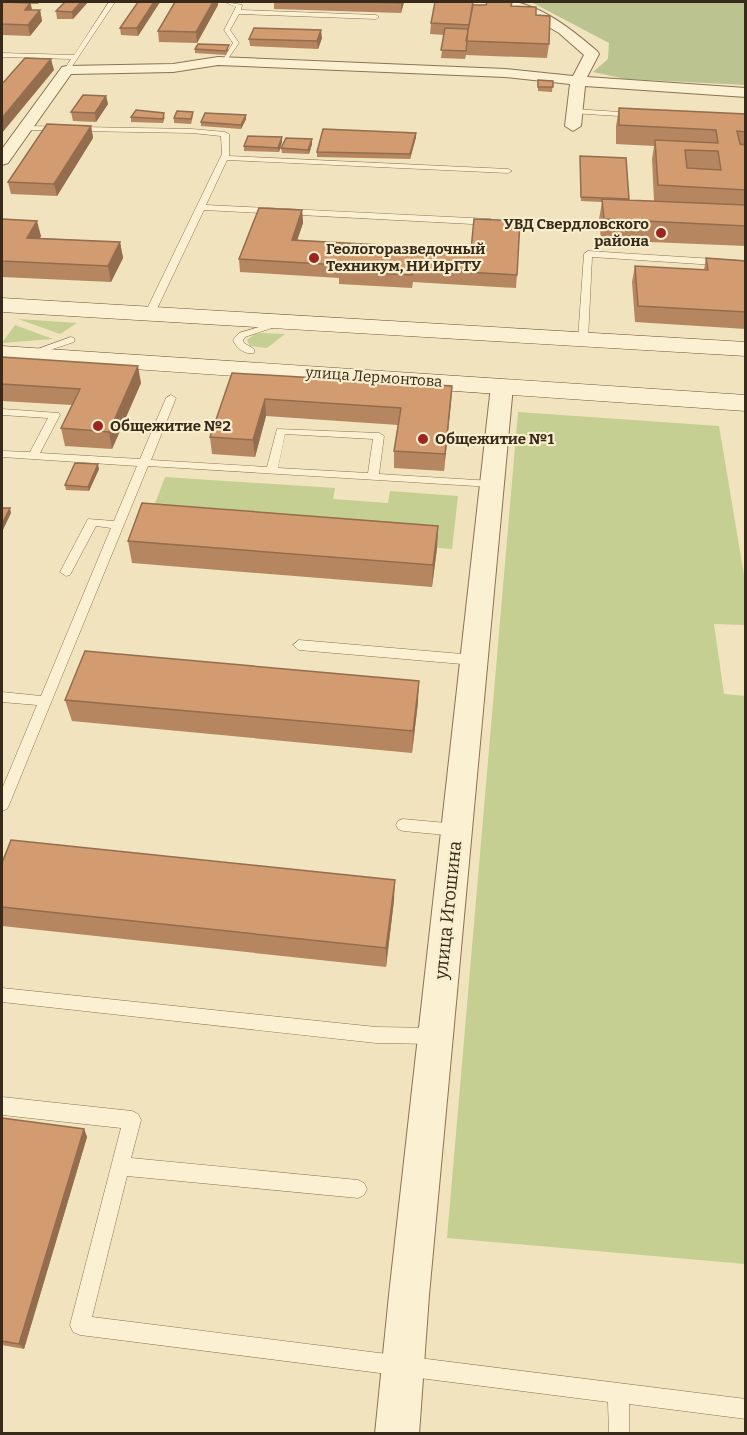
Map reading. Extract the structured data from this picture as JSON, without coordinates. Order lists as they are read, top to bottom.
{
  "streets": {
    "main road": ["улица Лермонтова"],
    "street": ["улица Игошина"]
  },
  "crossings": [
    ["улица Лермонтова", "улица Игошина"]
  ],
  "places": [
    "УВД Свердловского района",
    "Геологоразведочный Техникум, НИ ИрГТУ",
    "Общежитие №2",
    "Общежитие №1"
  ]
}
